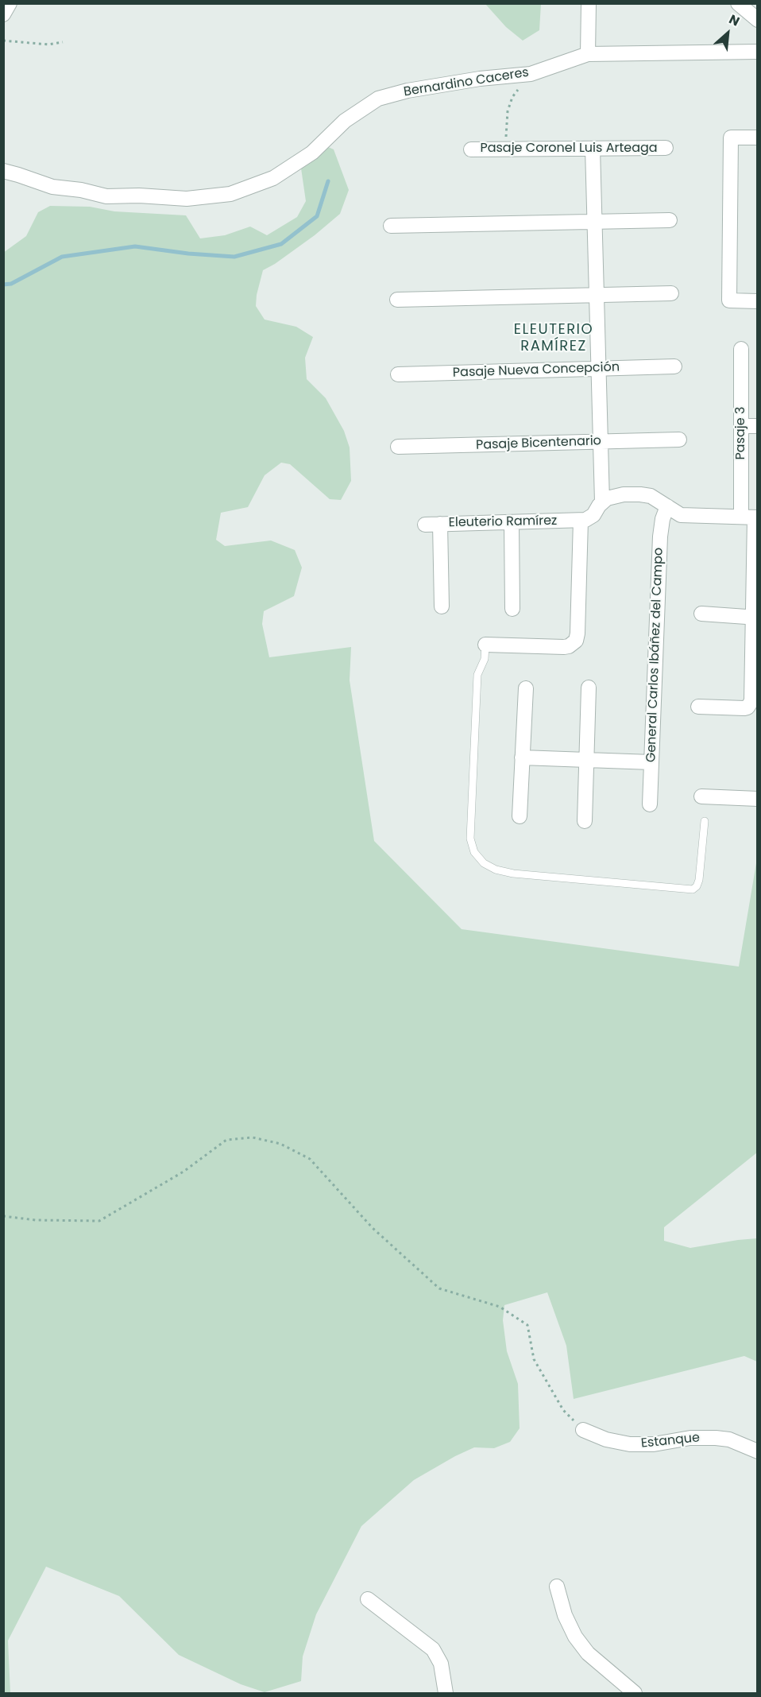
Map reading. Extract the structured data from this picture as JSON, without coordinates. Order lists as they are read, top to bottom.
{
  "streets": {
    "street": [
      "Bernardino Caceres",
      "Pasaje Coronel Luis Arteaga",
      "Pasaje Nueva Concepción",
      "Pasaje 3",
      "Pasaje Bicentenario",
      "Eleuterio Ramírez",
      "General Carlos Ibáñez del Campo",
      "Estanque"
    ]
  },
  "districts": ["ELEUTERIO RAMÍREZ"],
  "north": "top right"
}
